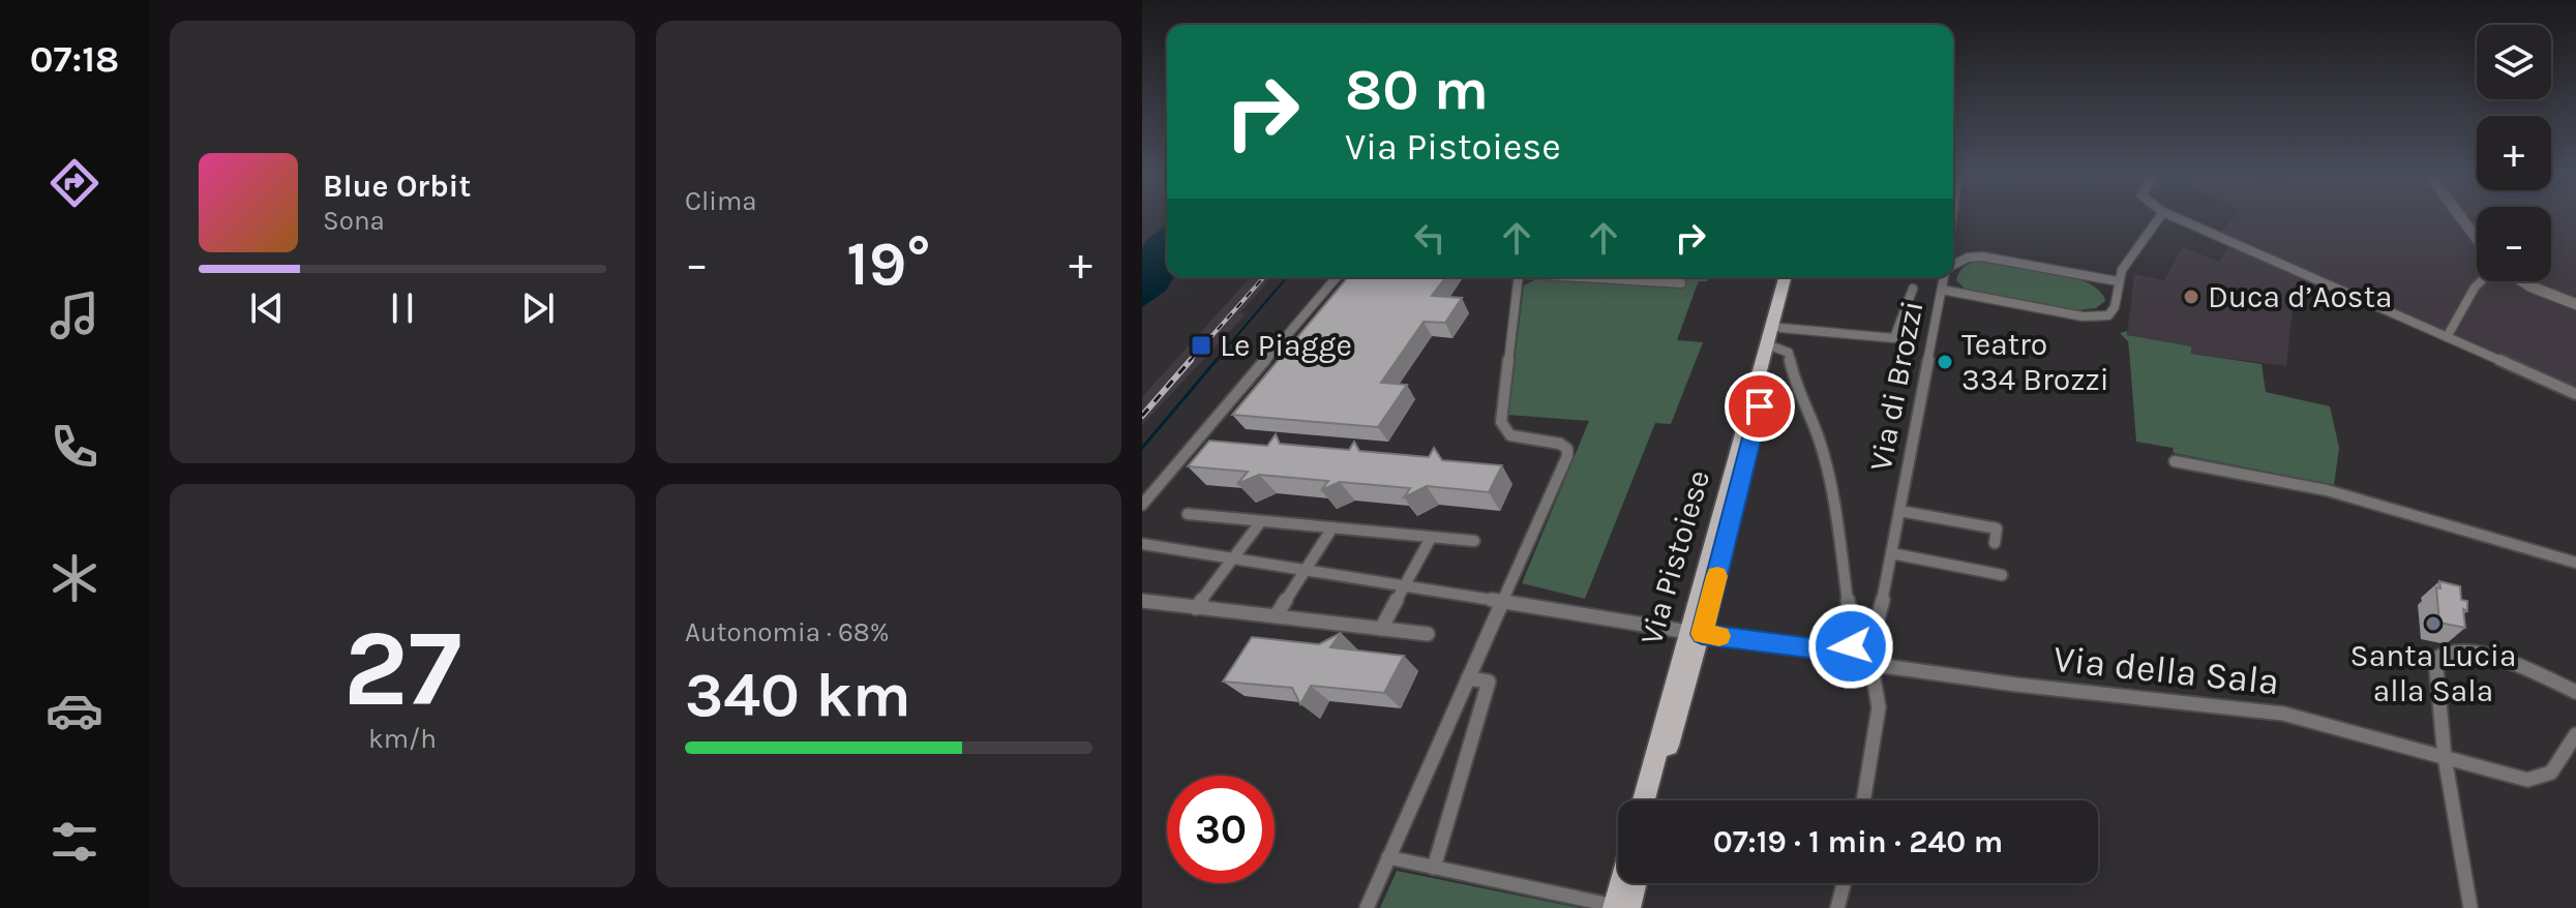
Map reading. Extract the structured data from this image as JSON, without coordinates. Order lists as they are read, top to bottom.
{
  "streets": {
    "main road": ["Via Pistoiese"],
    "street": ["Via di Brozzi", "Via della Sala"]
  },
  "places": {
    "other": ["Duca d’Aosta", "Teatro 334 Brozzi", "Santa Lucia alla Sala"],
    "transit": ["Le Piagge"]
  },
  "page": {
    "tabs": "07:18",
    "tile": [
      "Clima",
      ["27", "km/h"],
      ["Autonomia · 68%", "340 km"]
    ],
    "map_buttons": ["+", "−"],
    "turn": ["80 m", "Via Pistoiese"],
    "song": ["Blue Orbit", "Sona"],
    "heat": ["−", "19°", "+"],
    "limit": "30",
    "trip": "07:19 · 1 min · 240 m"
  }
}
